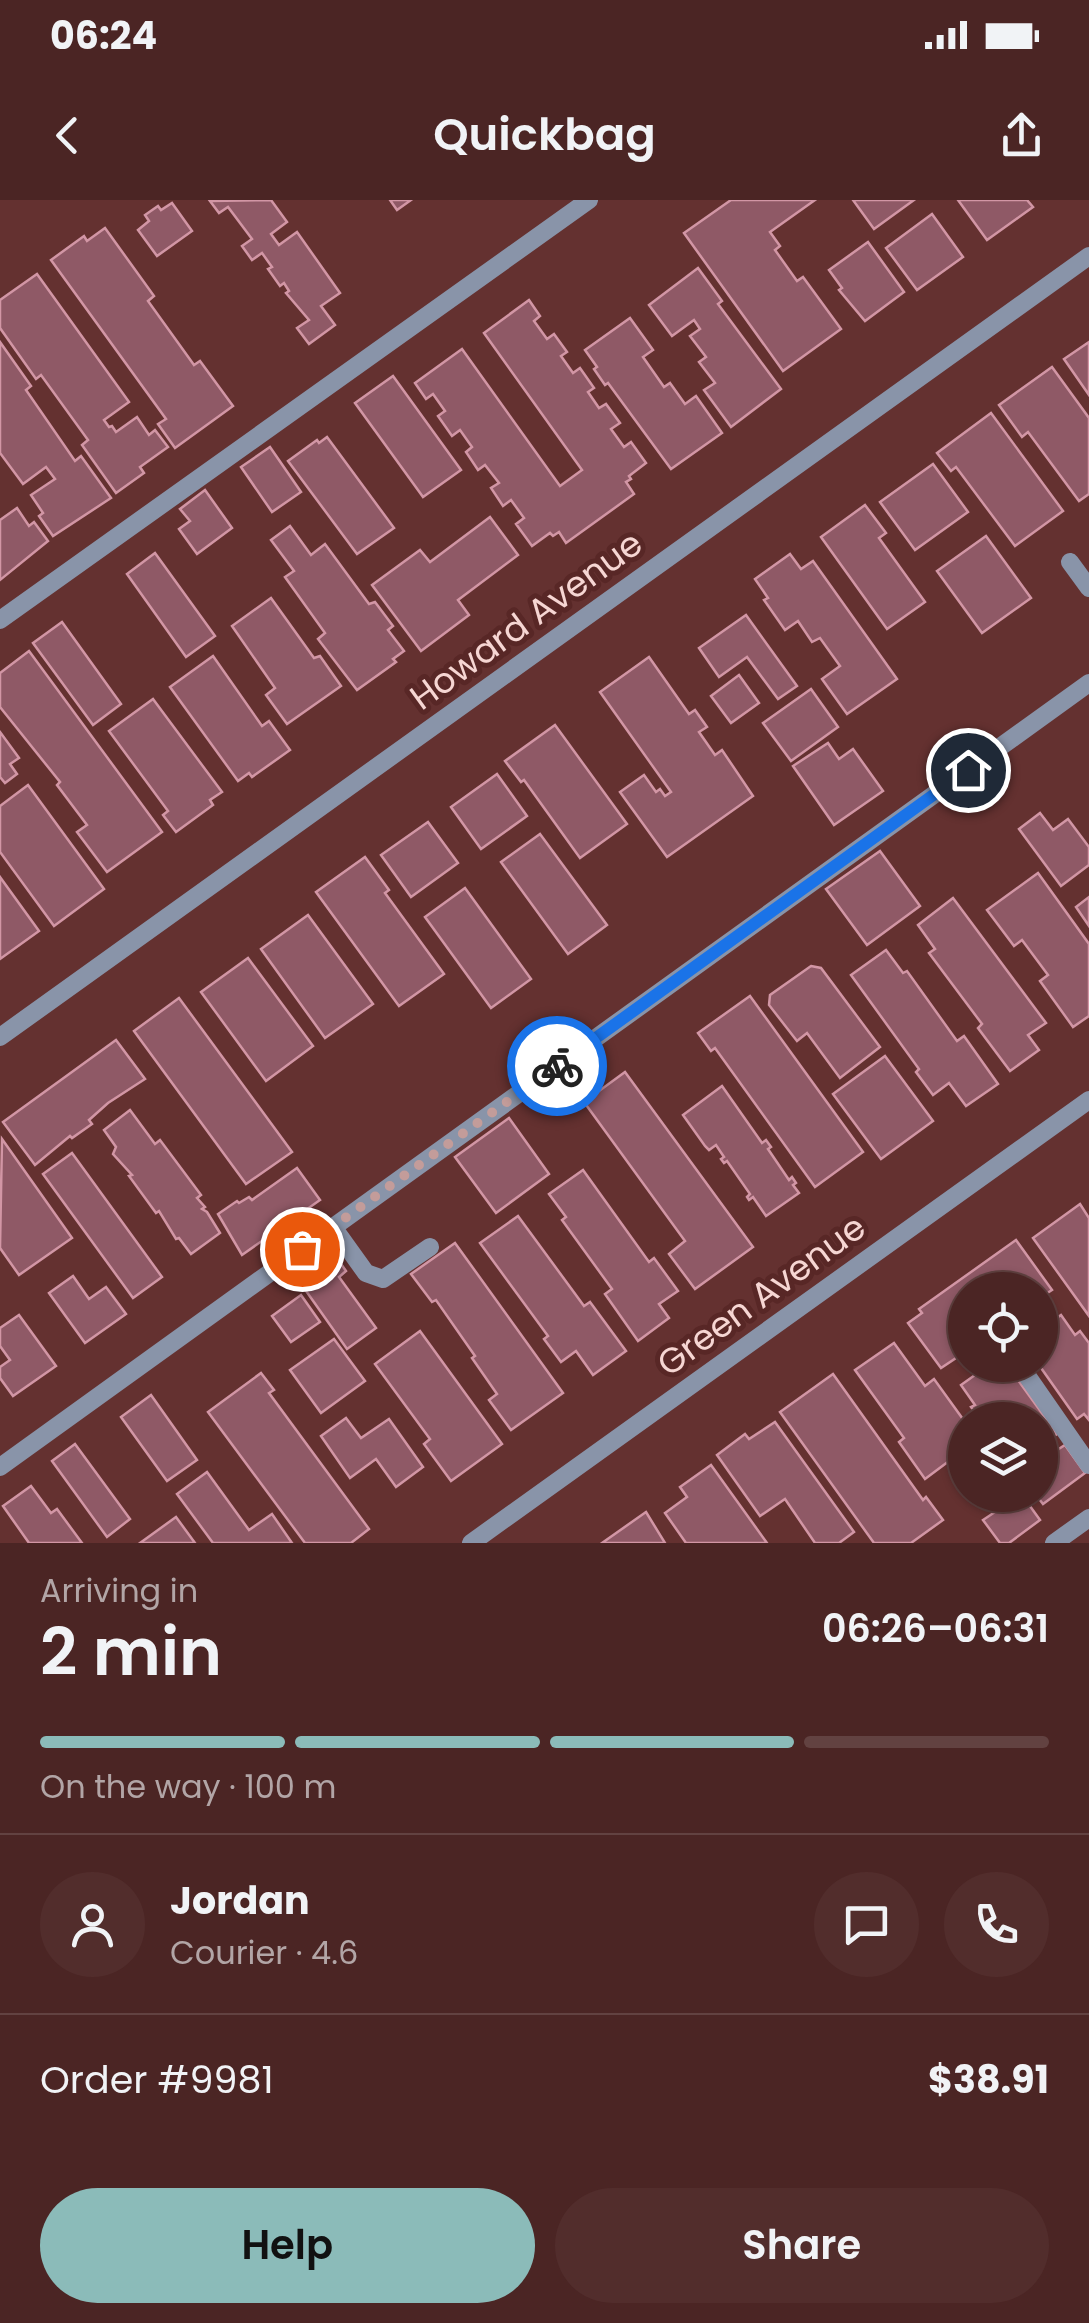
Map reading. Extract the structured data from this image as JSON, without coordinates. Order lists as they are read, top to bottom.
{
  "streets": {
    "street": ["Howard Avenue", "Green Avenue"]
  },
  "page": {
    "status": "06:24",
    "header": "Quickbag",
    "heading": ["2 min", "Arriving in", "06:26–06:31"],
    "panel": [
      "Jordan",
      "Courier · 4.6",
      "Order #9981",
      "$38.91"
    ],
    "bar": "On the way · 100 m",
    "buttons": ["Help", "Share"]
  }
}
